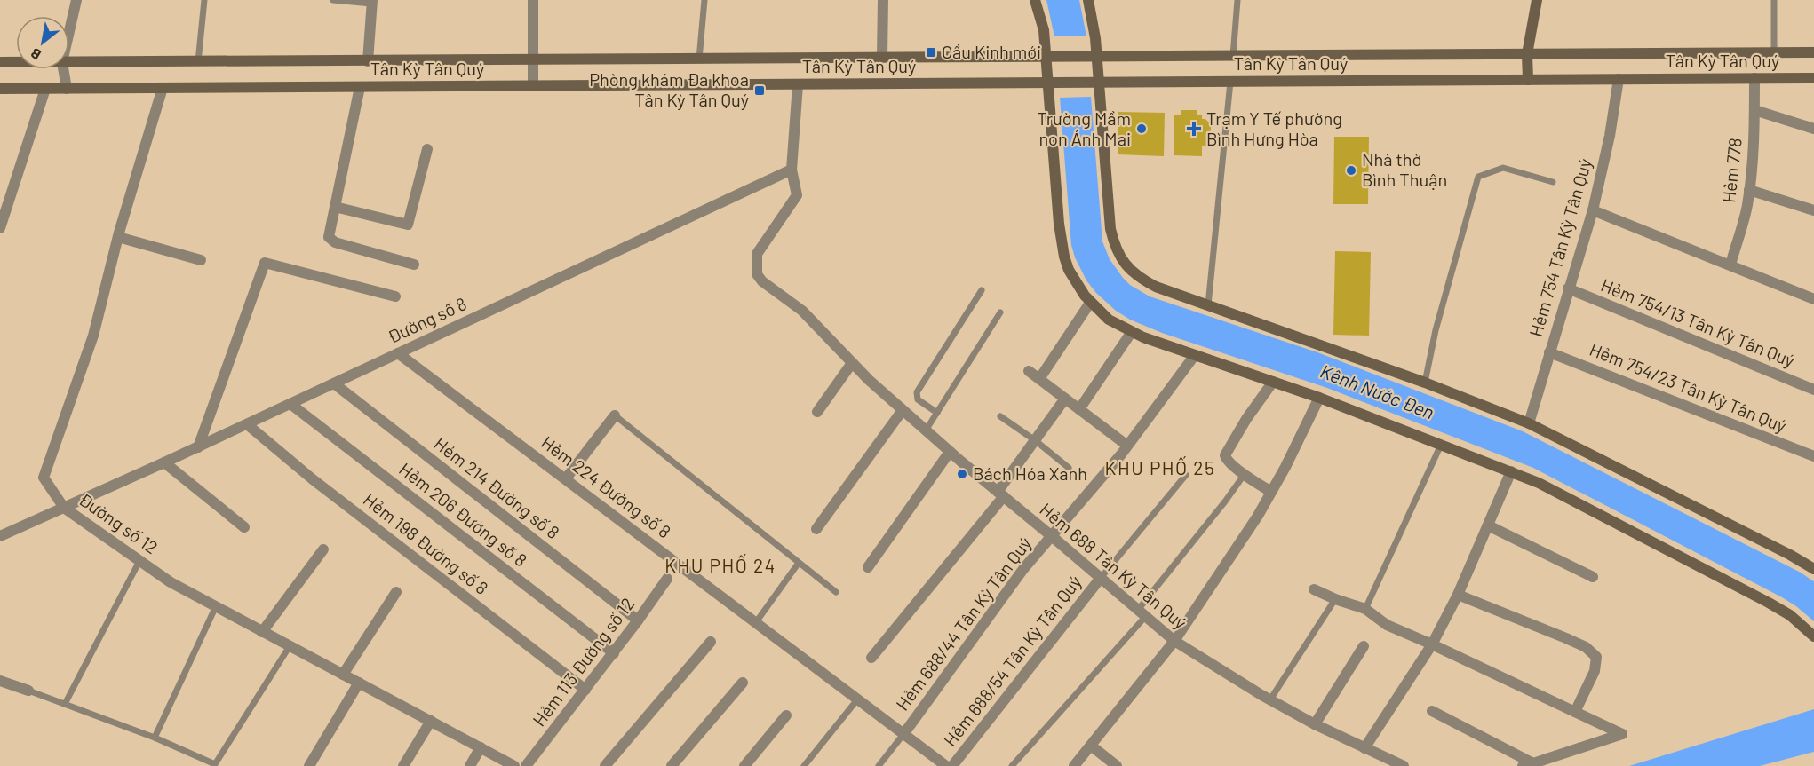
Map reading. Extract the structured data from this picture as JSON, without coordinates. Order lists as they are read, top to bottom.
{
  "streets": {
    "main road": ["Tân Kỳ Tân Quý"],
    "street": [
      "Hẻm 778",
      "Hẻm 754 Tân Kỳ Tân Quý",
      "Đường số 8",
      "Hẻm 754/13 Tân Kỳ Tân Quý",
      "Hẻm 754/23 Tân Kỳ Tân Quý",
      "Hẻm 224 Đường số 8",
      "Hẻm 214 Đường số 8",
      "Hẻm 206 Đường số 8",
      "Đường số 12",
      "Hẻm 198 Đường số 8",
      "Hẻm 688 Tân Kỳ Tân Quý",
      "Hẻm 688/44 Tân Kỳ Tân Quý",
      "Hẻm 688/54 Tân Kỳ Tân Quý",
      "Hẻm 113 Đường số 12"
    ]
  },
  "crossings": [
    ["Tân Kỳ Tân Quý", "Hẻm 778"],
    ["Tân Kỳ Tân Quý", "Hẻm 754 Tân Kỳ Tân Quý"],
    ["Tân Kỳ Tân Quý", "Đường số 12"],
    ["Hẻm 754 Tân Kỳ Tân Quý", "Hẻm 754/13 Tân Kỳ Tân Quý"],
    ["Hẻm 754 Tân Kỳ Tân Quý", "Hẻm 754/23 Tân Kỳ Tân Quý"],
    ["Đường số 8", "Hẻm 224 Đường số 8"],
    ["Đường số 8", "Hẻm 214 Đường số 8"],
    ["Đường số 8", "Hẻm 206 Đường số 8"],
    ["Đường số 8", "Đường số 12"],
    ["Đường số 8", "Hẻm 198 Đường số 8"],
    ["Đường số 8", "Hẻm 688 Tân Kỳ Tân Quý"],
    ["Hẻm 224 Đường số 8", "Hẻm 688/44 Tân Kỳ Tân Quý"],
    ["Hẻm 214 Đường số 8", "Hẻm 113 Đường số 12"],
    ["Hẻm 206 Đường số 8", "Hẻm 113 Đường số 12"],
    ["Hẻm 198 Đường số 8", "Hẻm 113 Đường số 12"],
    ["Hẻm 688 Tân Kỳ Tân Quý", "Hẻm 688/44 Tân Kỳ Tân Quý"],
    ["Hẻm 688 Tân Kỳ Tân Quý", "Hẻm 688/54 Tân Kỳ Tân Quý"]
  ],
  "districts": ["KHU PHỐ 25", "KHU PHỐ 24"],
  "water": ["Kênh Nước Đen"],
  "places": {
    "transit": ["Cầu Kinh mới", "Phòng khám Đa khoa Tân Kỳ Tân Quý"],
    "other": ["Trường Mầm non Ánh Mai", "Nhà thờ Bình Thuận", "Bách Hóa Xanh"],
    "health": ["Trạm Y Tế phường Bình Hưng Hòa"]
  },
  "north": "bottom left"
}
